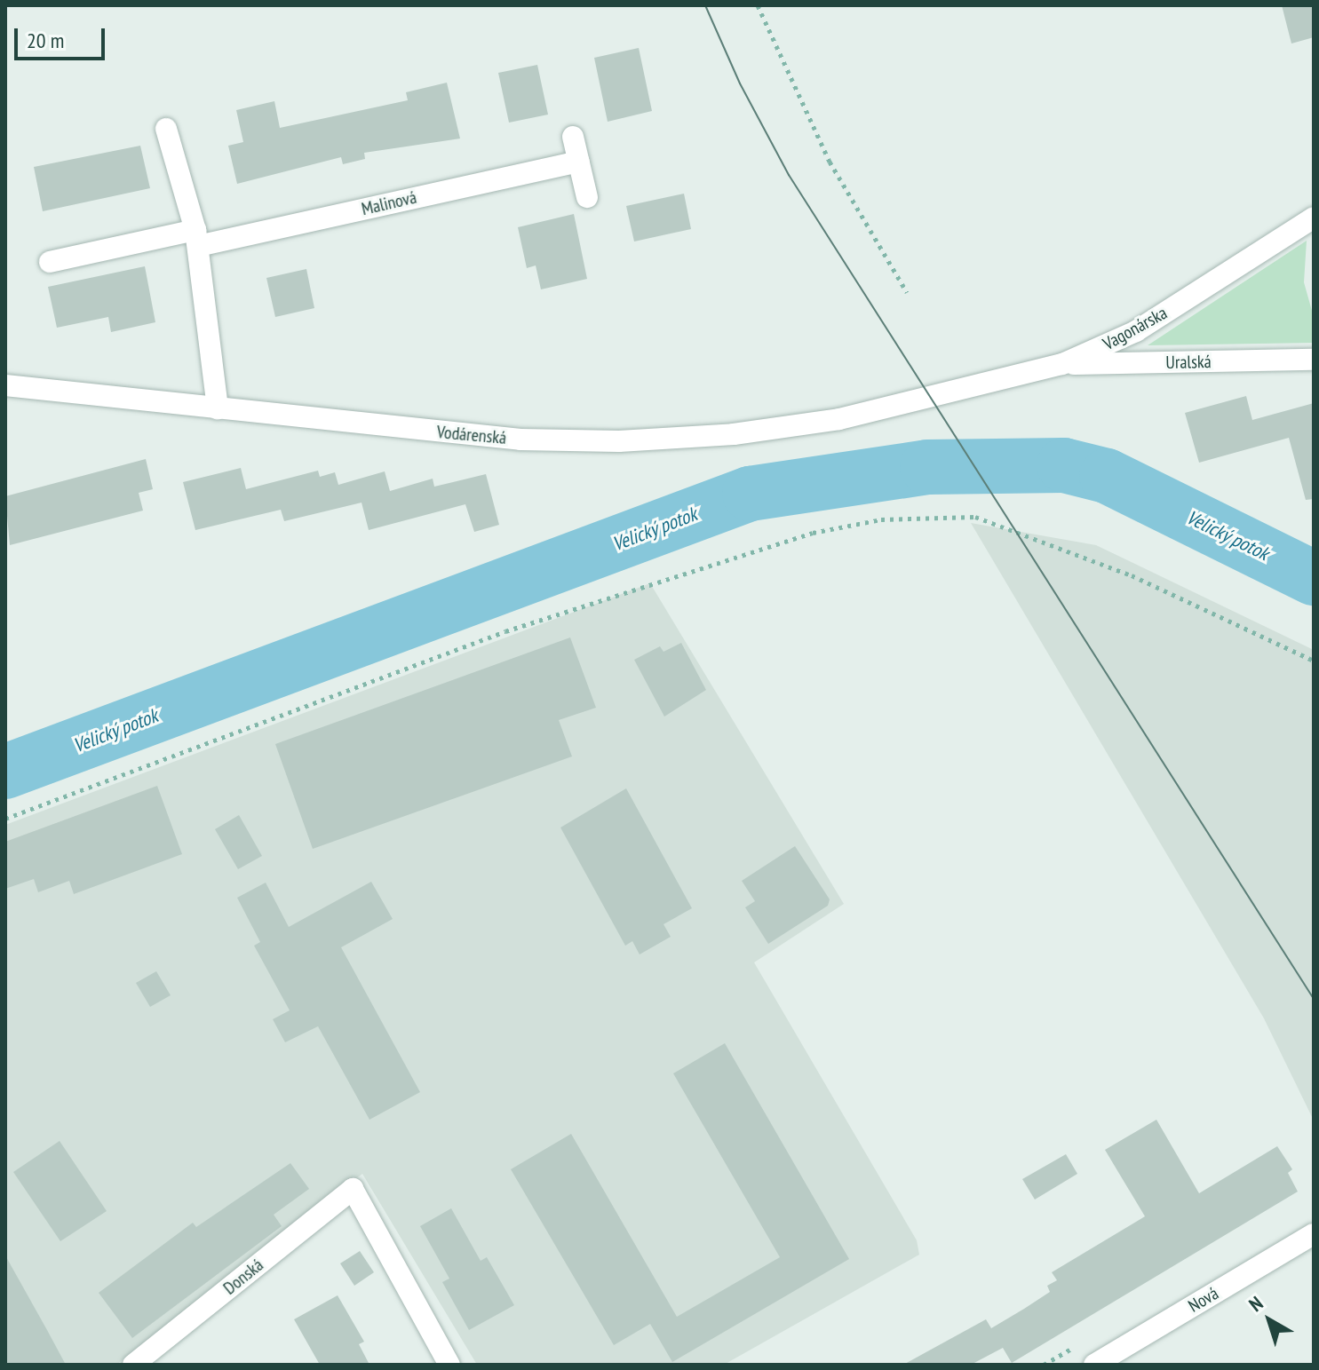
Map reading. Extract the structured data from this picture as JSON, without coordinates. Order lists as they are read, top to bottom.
{
  "streets": {
    "street": [
      "Malinová",
      "Vagonárska",
      "Uralská",
      "Vodárenská",
      "Donská",
      "Nová"
    ]
  },
  "crossings": [
    ["Vagonárska", "Uralská"],
    ["Vagonárska", "Vodárenská"]
  ],
  "water": ["Velický potok"],
  "scale_bar": "20 m",
  "north": "top left"
}
